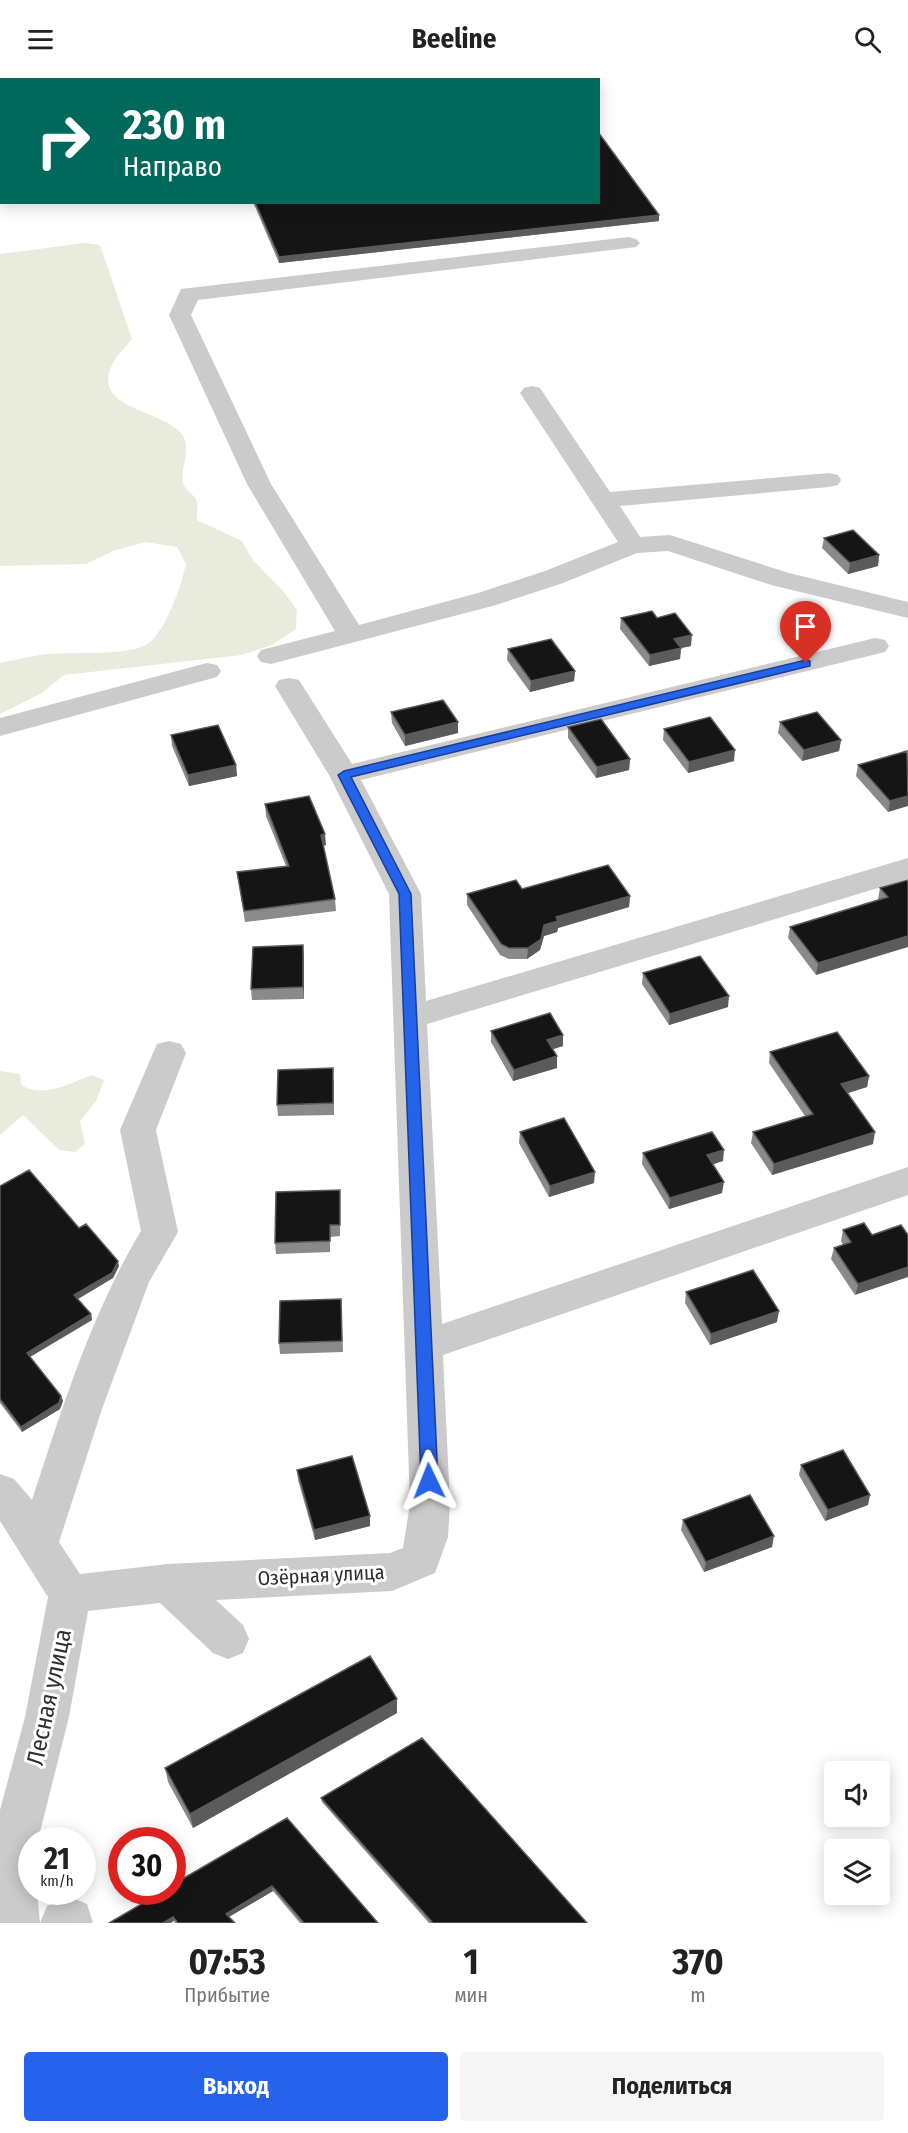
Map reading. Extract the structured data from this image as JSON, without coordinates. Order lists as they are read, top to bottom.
{
  "streets": {
    "street": ["Озёрная улица", "Лесная улица"]
  },
  "crossings": [
    ["Озёрная улица", "Лесная улица"]
  ],
  "page": {
    "header": "Beeline",
    "turn": ["230 m", "Направо"],
    "speed": "21 km/h",
    "limit": "30",
    "eta": [
      "07:53",
      "Прибытие",
      "1",
      "мин",
      "370",
      "m"
    ],
    "buttons": ["Выход", "Поделиться"]
  }
}
